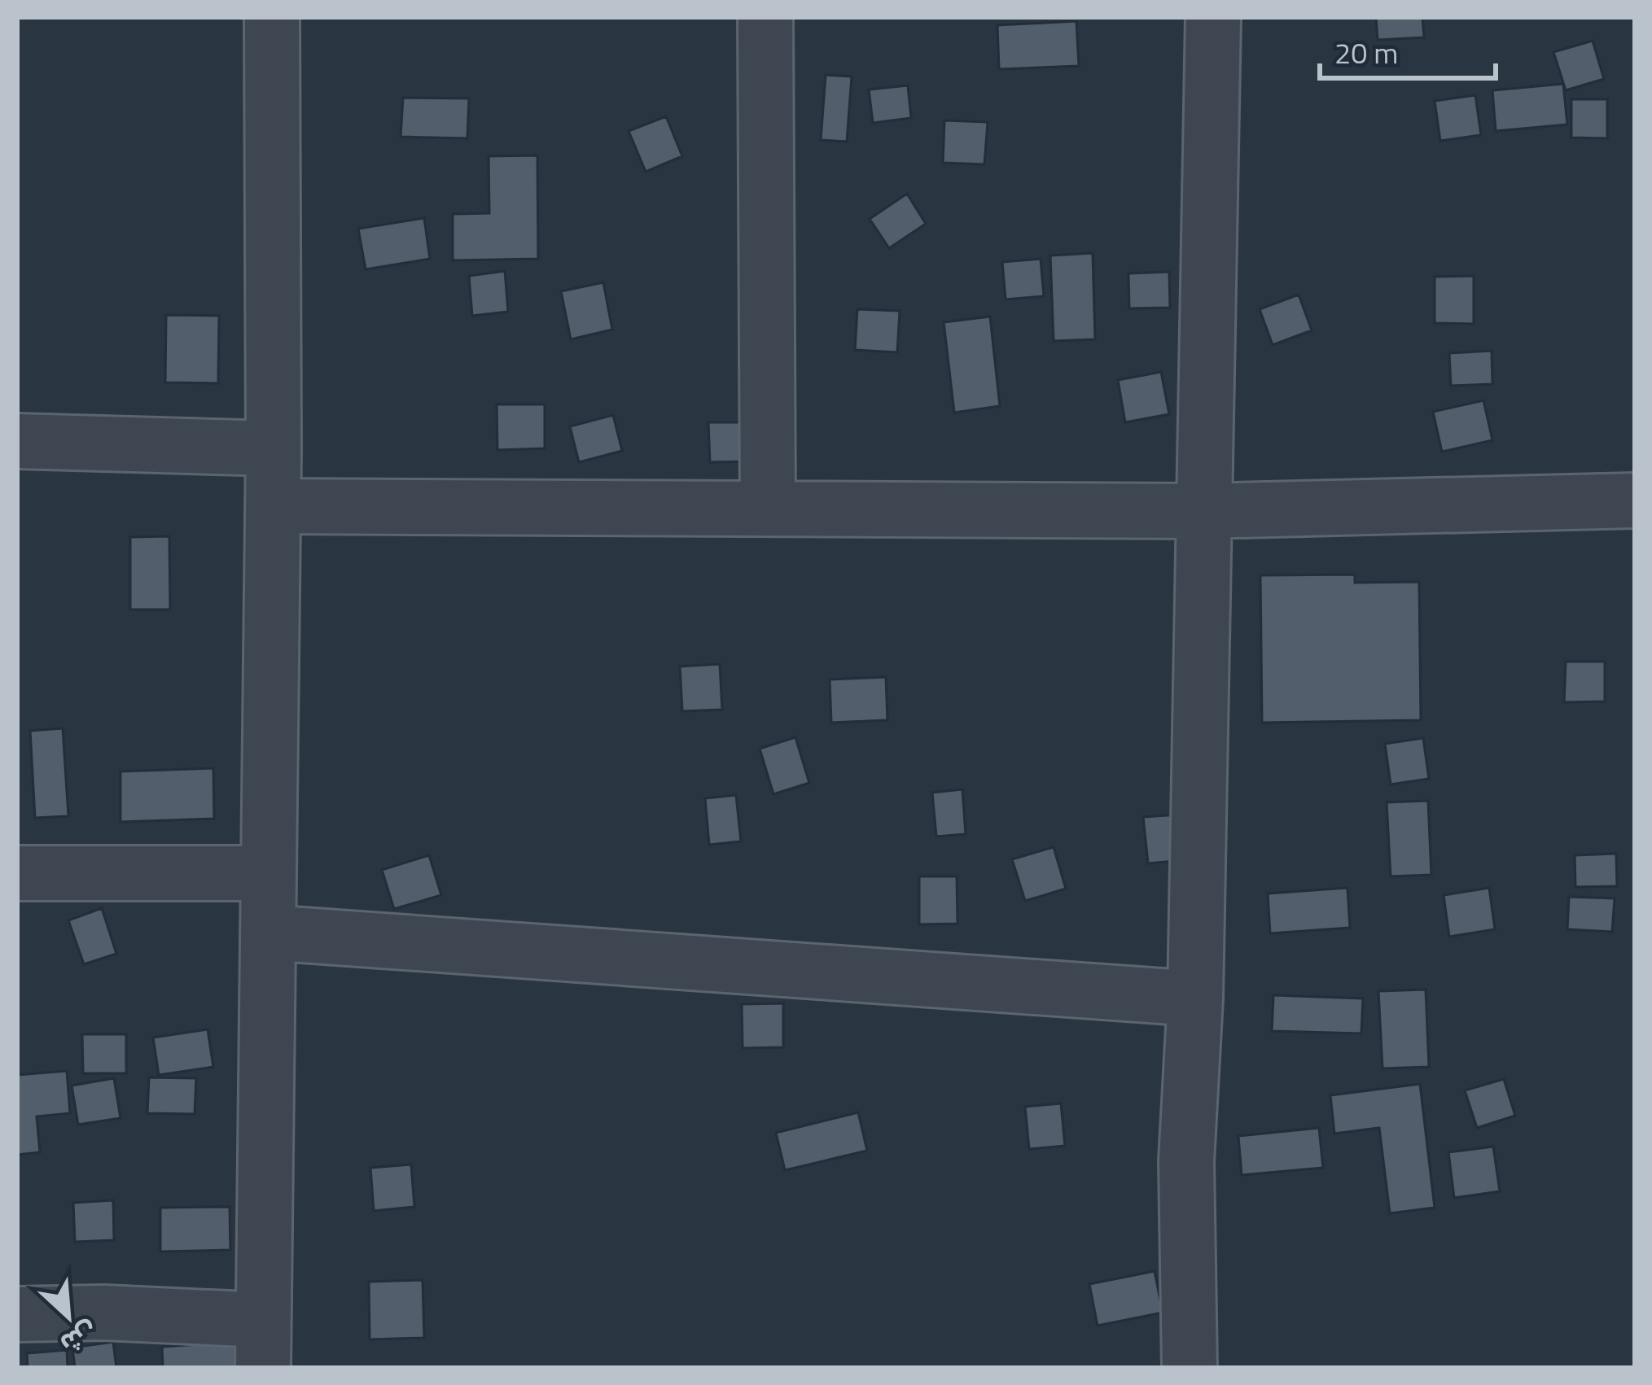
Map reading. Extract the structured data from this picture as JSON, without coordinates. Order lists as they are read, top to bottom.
{
  "scale_bar": "20 m",
  "north": "bottom right"
}
